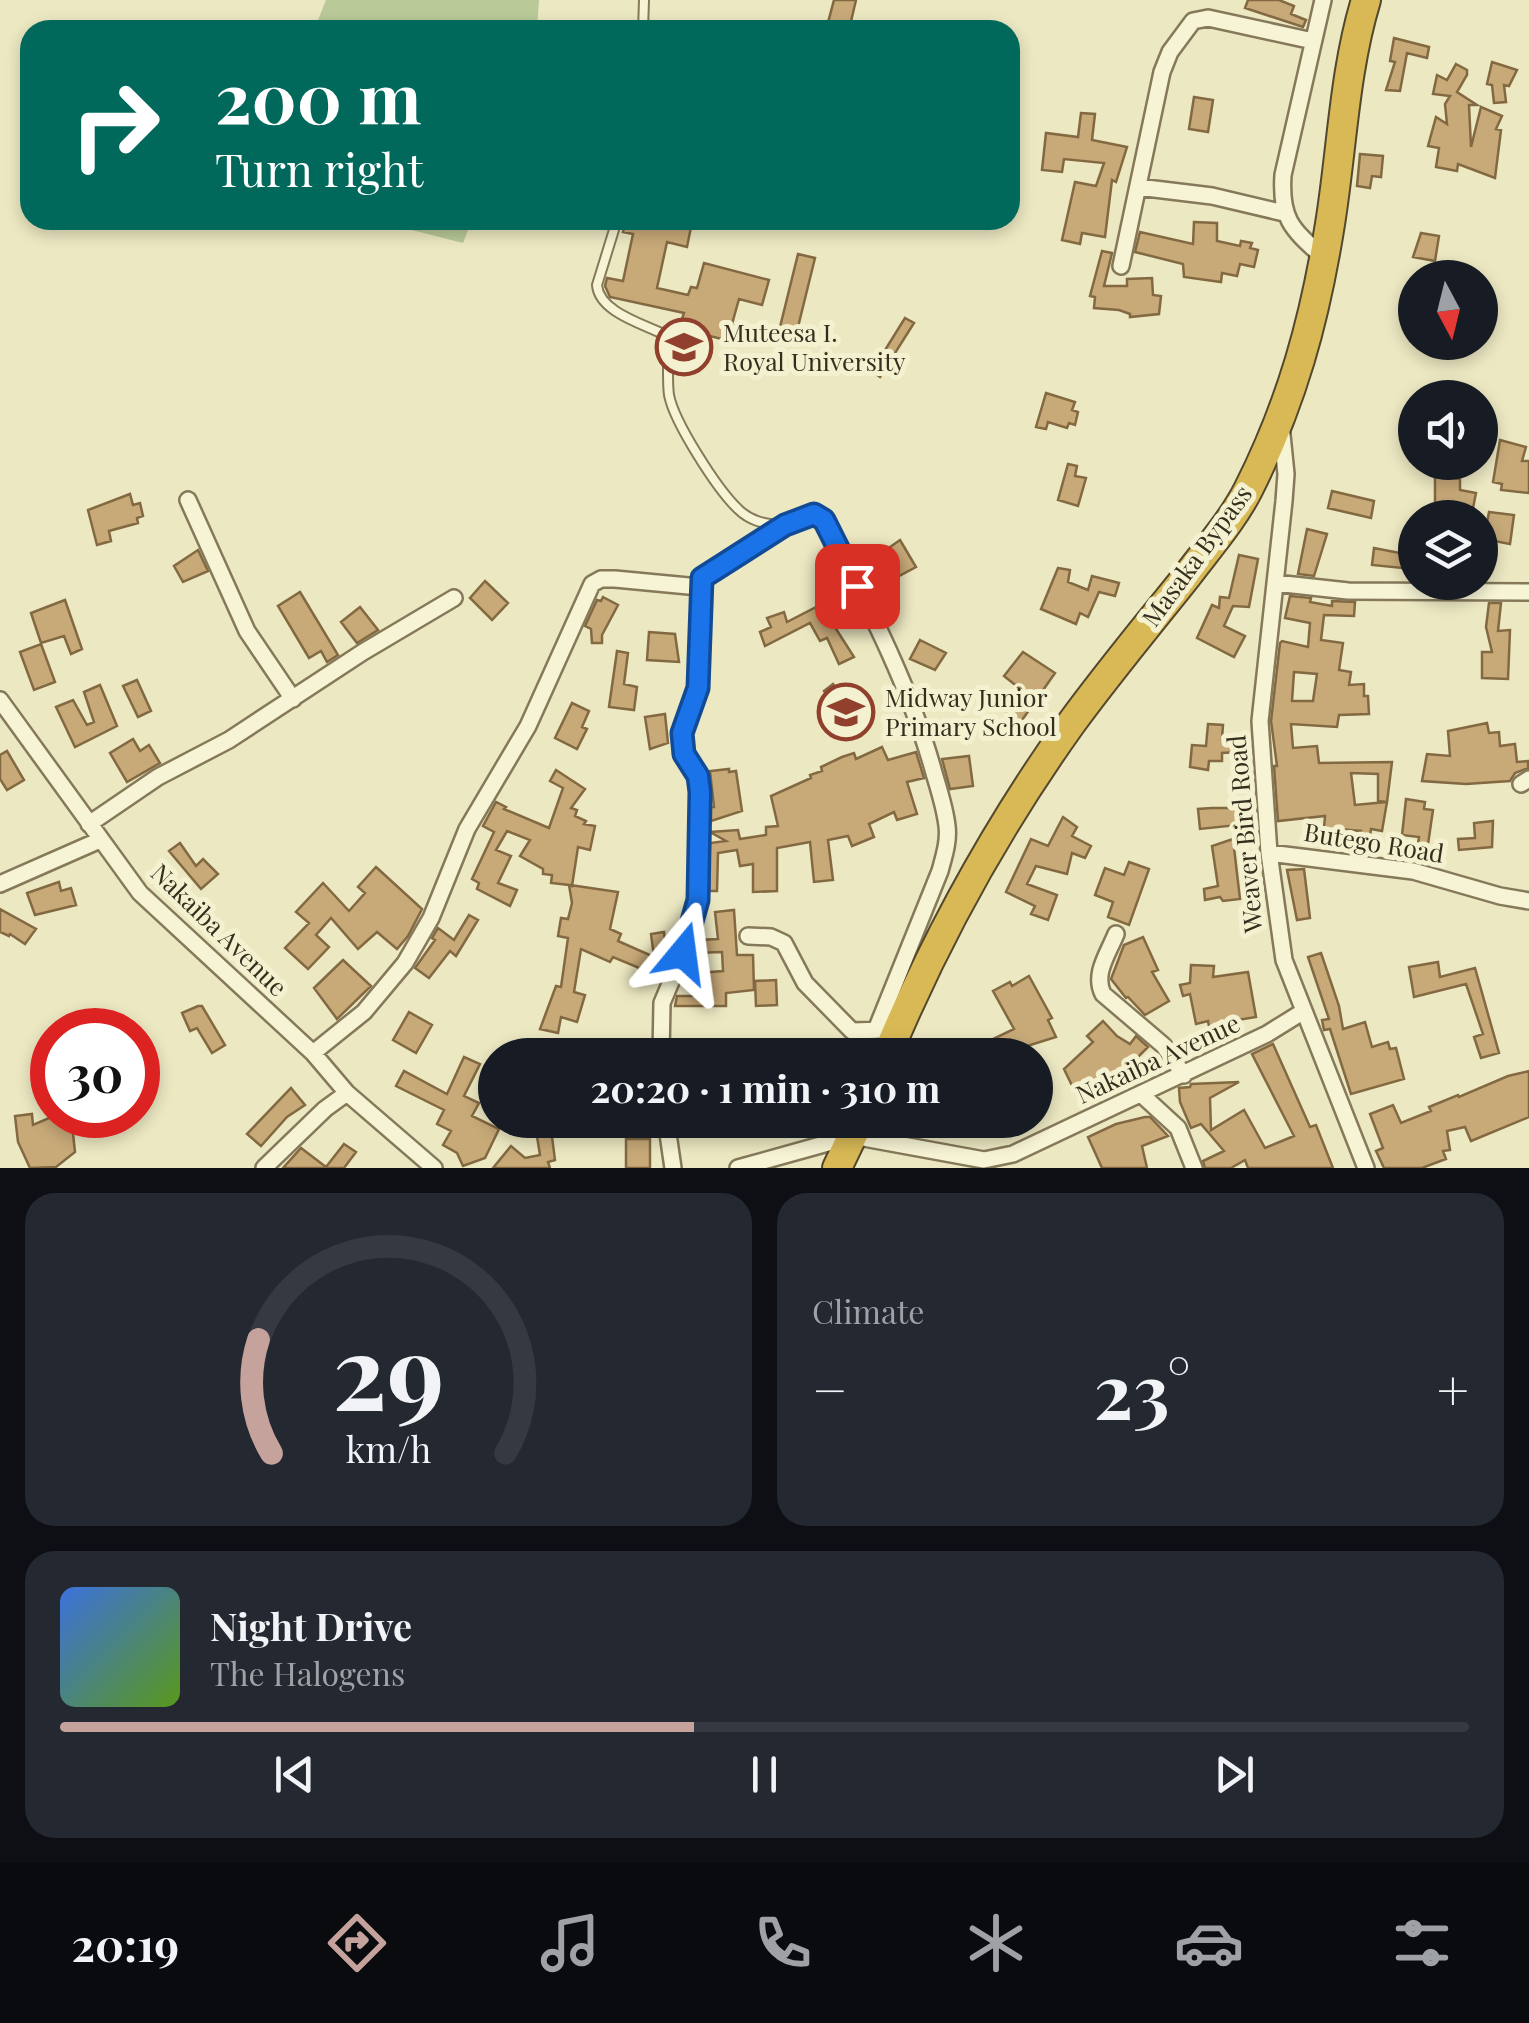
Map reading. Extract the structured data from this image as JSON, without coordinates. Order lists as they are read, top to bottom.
{
  "streets": {
    "highway": ["Masaka Bypass"],
    "street": ["Weaver Bird Road", "Butego Road", "Nakaiba Avenue"]
  },
  "crossings": [
    ["Masaka Bypass", "Weaver Bird Road"],
    ["Weaver Bird Road", "Butego Road"],
    ["Weaver Bird Road", "Nakaiba Avenue"]
  ],
  "places": {
    "school or university": ["Muteesa I. Royal University", "Midway Junior Primary School"]
  },
  "north": "bottom",
  "page": {
    "turn": ["200 m", "Turn right"],
    "limit": "30",
    "trip": "20:20 · 1 min · 310 m",
    "tile": "Climate",
    "heat": ["−", "23°", "+"],
    "song": ["Night Drive", "The Halogens"],
    "tabs": "20:19",
    "gauge": ["29", "km/h"]
  }
}
